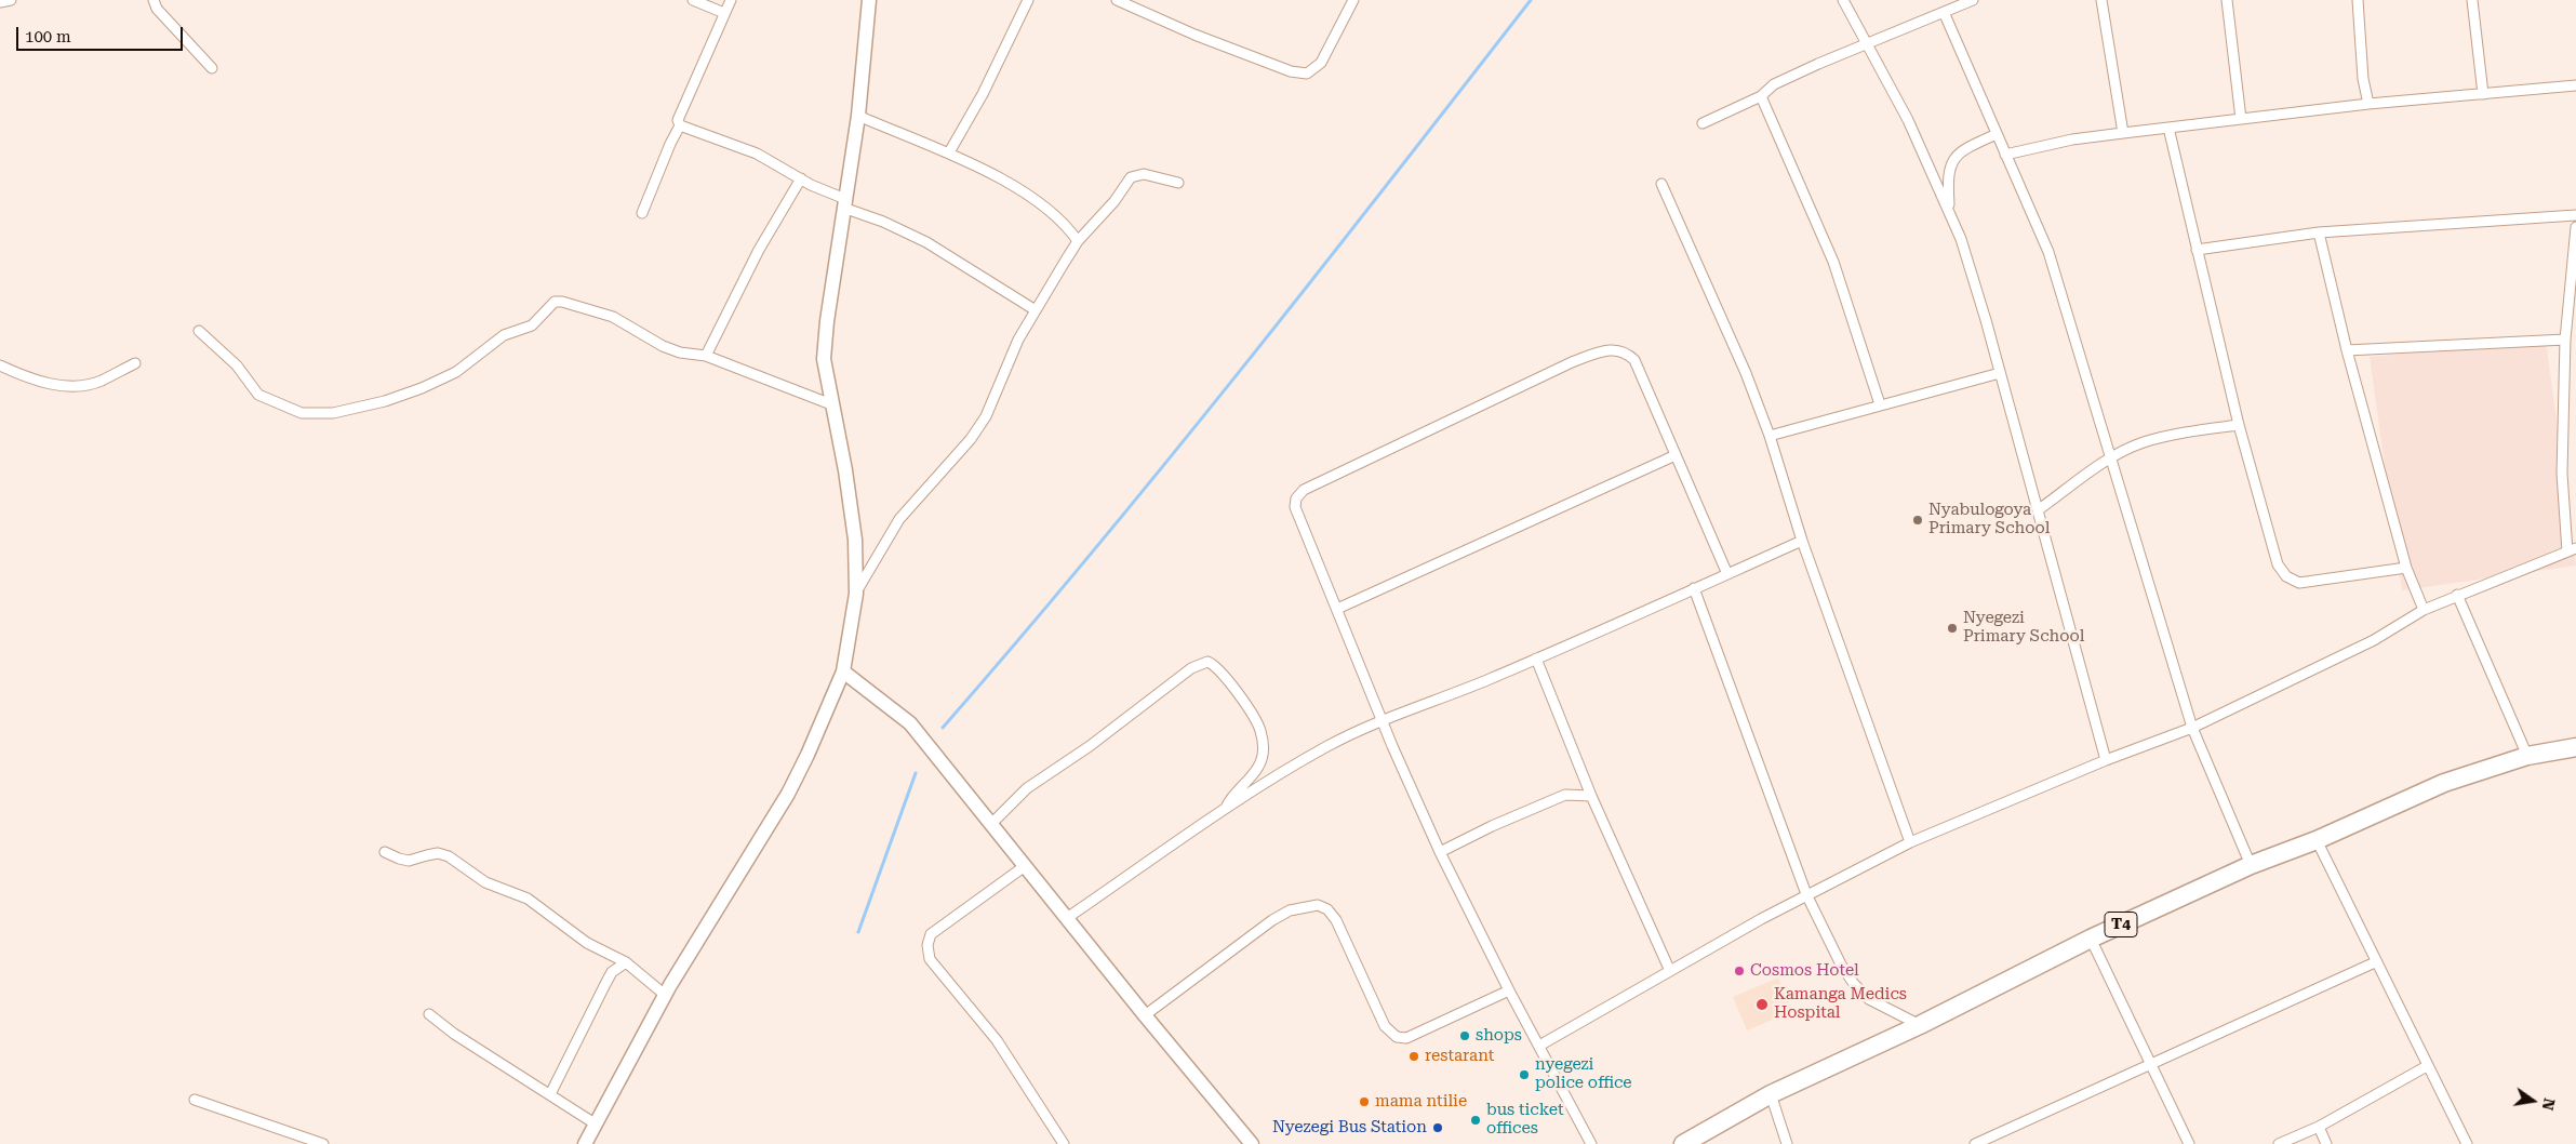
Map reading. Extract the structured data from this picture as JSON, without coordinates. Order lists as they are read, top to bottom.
{
  "streets": {
    "highway": ["T4"]
  },
  "places": [
    "Nyabulogoya Primary School",
    "Nyegezi Primary School",
    "Cosmos Hotel",
    "Kamanga Medics Hospital",
    "shops",
    "restarant",
    "nyegezi police office",
    "mama ntilie",
    "bus ticket offices",
    "Nyezegi Bus Station"
  ],
  "scale_bar": "100 m",
  "north": "right"
}
